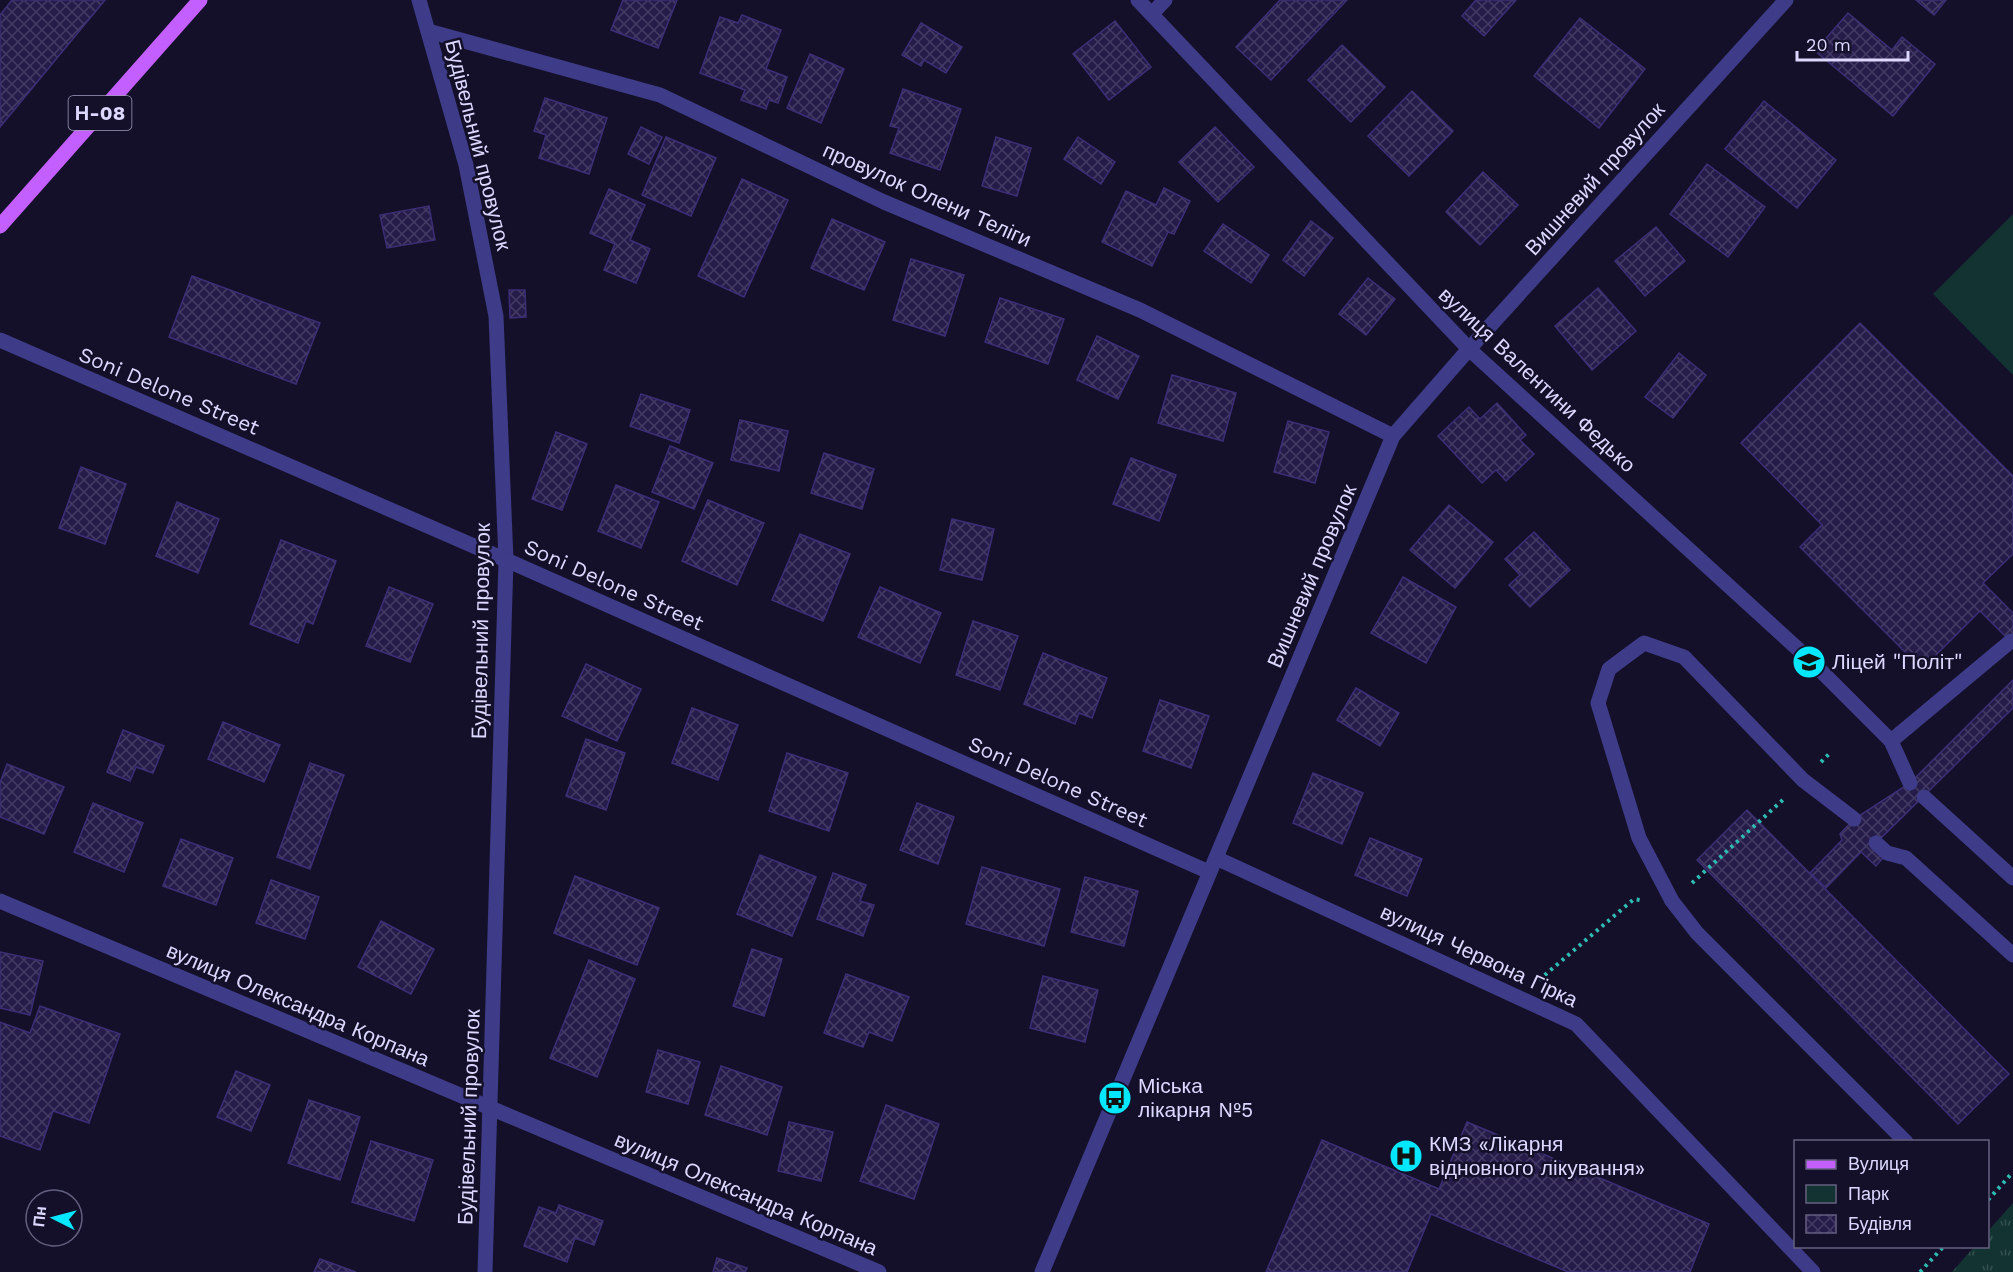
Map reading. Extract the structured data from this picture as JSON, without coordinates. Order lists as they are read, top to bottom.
{
  "streets": {
    "main road": ["Н-08"],
    "street": [
      "Будівельний провулок",
      "Вишневий провулок",
      "провулок Олени Теліги",
      "вулиця Валентини Федько",
      "Soni Delone Street",
      "вулиця Червона Гірка",
      "вулиця Олександра Корпана"
    ]
  },
  "crossings": [
    ["Будівельний провулок", "провулок Олени Теліги"],
    ["Будівельний провулок", "Soni Delone Street"],
    ["Будівельний провулок", "вулиця Олександра Корпана"],
    ["Вишневий провулок", "провулок Олени Теліги"],
    ["Вишневий провулок", "вулиця Валентини Федько"],
    ["Вишневий провулок", "Soni Delone Street"],
    ["Вишневий провулок", "вулиця Червона Гірка"],
    ["Soni Delone Street", "вулиця Червона Гірка"]
  ],
  "places": {
    "school or university": ["Ліцей \"Політ\""],
    "bus stop": ["Міська лікарня №5"],
    "hospital": ["КМЗ «Лікарня відновного лікування»"]
  },
  "legend": ["Вулиця", "Парк", "Будівля"],
  "scale_bar": "20 m",
  "north": "left"
}
